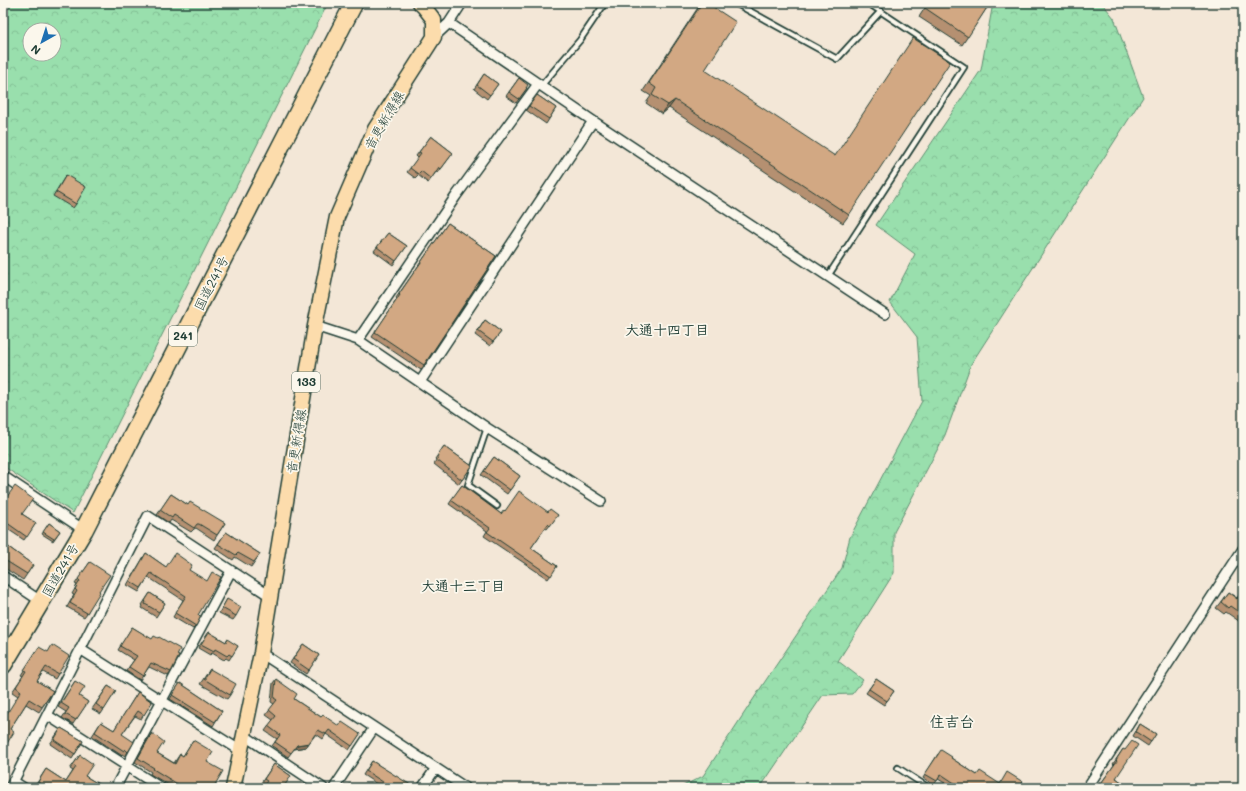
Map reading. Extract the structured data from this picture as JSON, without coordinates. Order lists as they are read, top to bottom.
{
  "streets": {
    "highway": ["国道241号", "241"],
    "main road": ["音更新得線", "133"]
  },
  "districts": ["大通十四丁目", "大通十三丁目", "住吉台"],
  "north": "bottom left"
}
